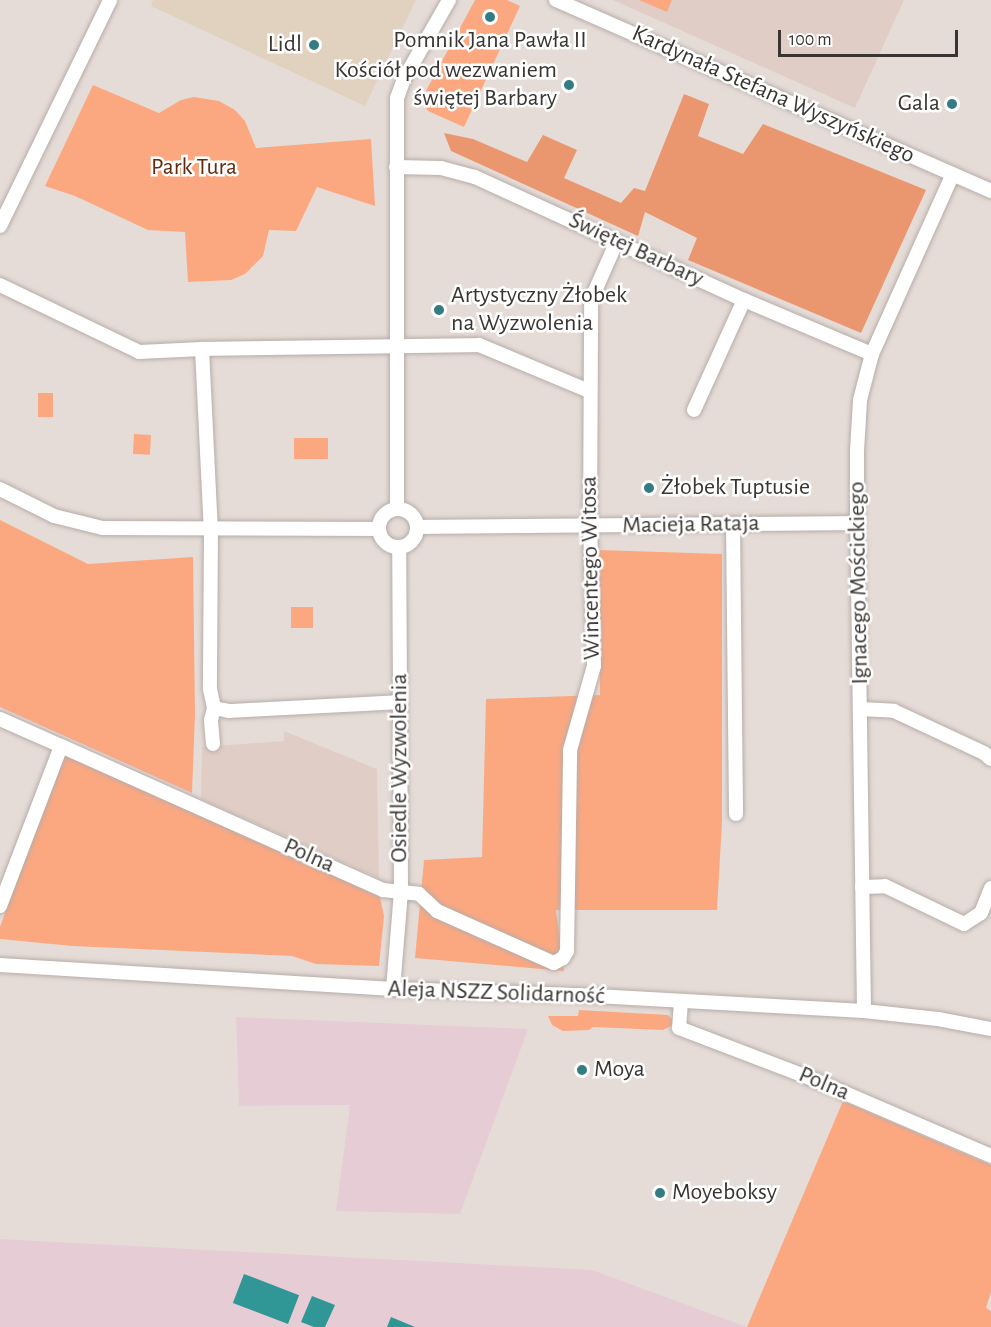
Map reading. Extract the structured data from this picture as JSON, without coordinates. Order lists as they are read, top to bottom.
{
  "streets": {
    "street": [
      "Kardynała Stefana Wyszyńskiego",
      "Świętej Barbary",
      "Macieja Rataja",
      "Wincentego Witosa",
      "Ignacego Mościckiego",
      "Osiedle Wyzwolenia",
      "Polna",
      "Aleja NSZZ Solidarność"
    ]
  },
  "crossings": [
    ["Kardynała Stefana Wyszyńskiego", "Ignacego Mościckiego"],
    ["Świętej Barbary", "Wincentego Witosa"],
    ["Świętej Barbary", "Ignacego Mościckiego"],
    ["Macieja Rataja", "Wincentego Witosa"],
    ["Macieja Rataja", "Ignacego Mościckiego"],
    ["Macieja Rataja", "Osiedle Wyzwolenia"],
    ["Wincentego Witosa", "Polna"],
    ["Ignacego Mościckiego", "Aleja NSZZ Solidarność"],
    ["Osiedle Wyzwolenia", "Polna"],
    ["Osiedle Wyzwolenia", "Aleja NSZZ Solidarność"],
    ["Polna", "Aleja NSZZ Solidarność"]
  ],
  "parks": ["Park Tura"],
  "places": [
    "Pomnik Jana Pawła II",
    "Lidl",
    "Kościół pod wezwaniem świętej Barbary",
    "Gala",
    "Artystyczny Żłobek na Wyzwolenia",
    "Żłobek Tuptusie",
    "Moya",
    "Moyeboksy"
  ],
  "scale_bar": "100 m"
}
